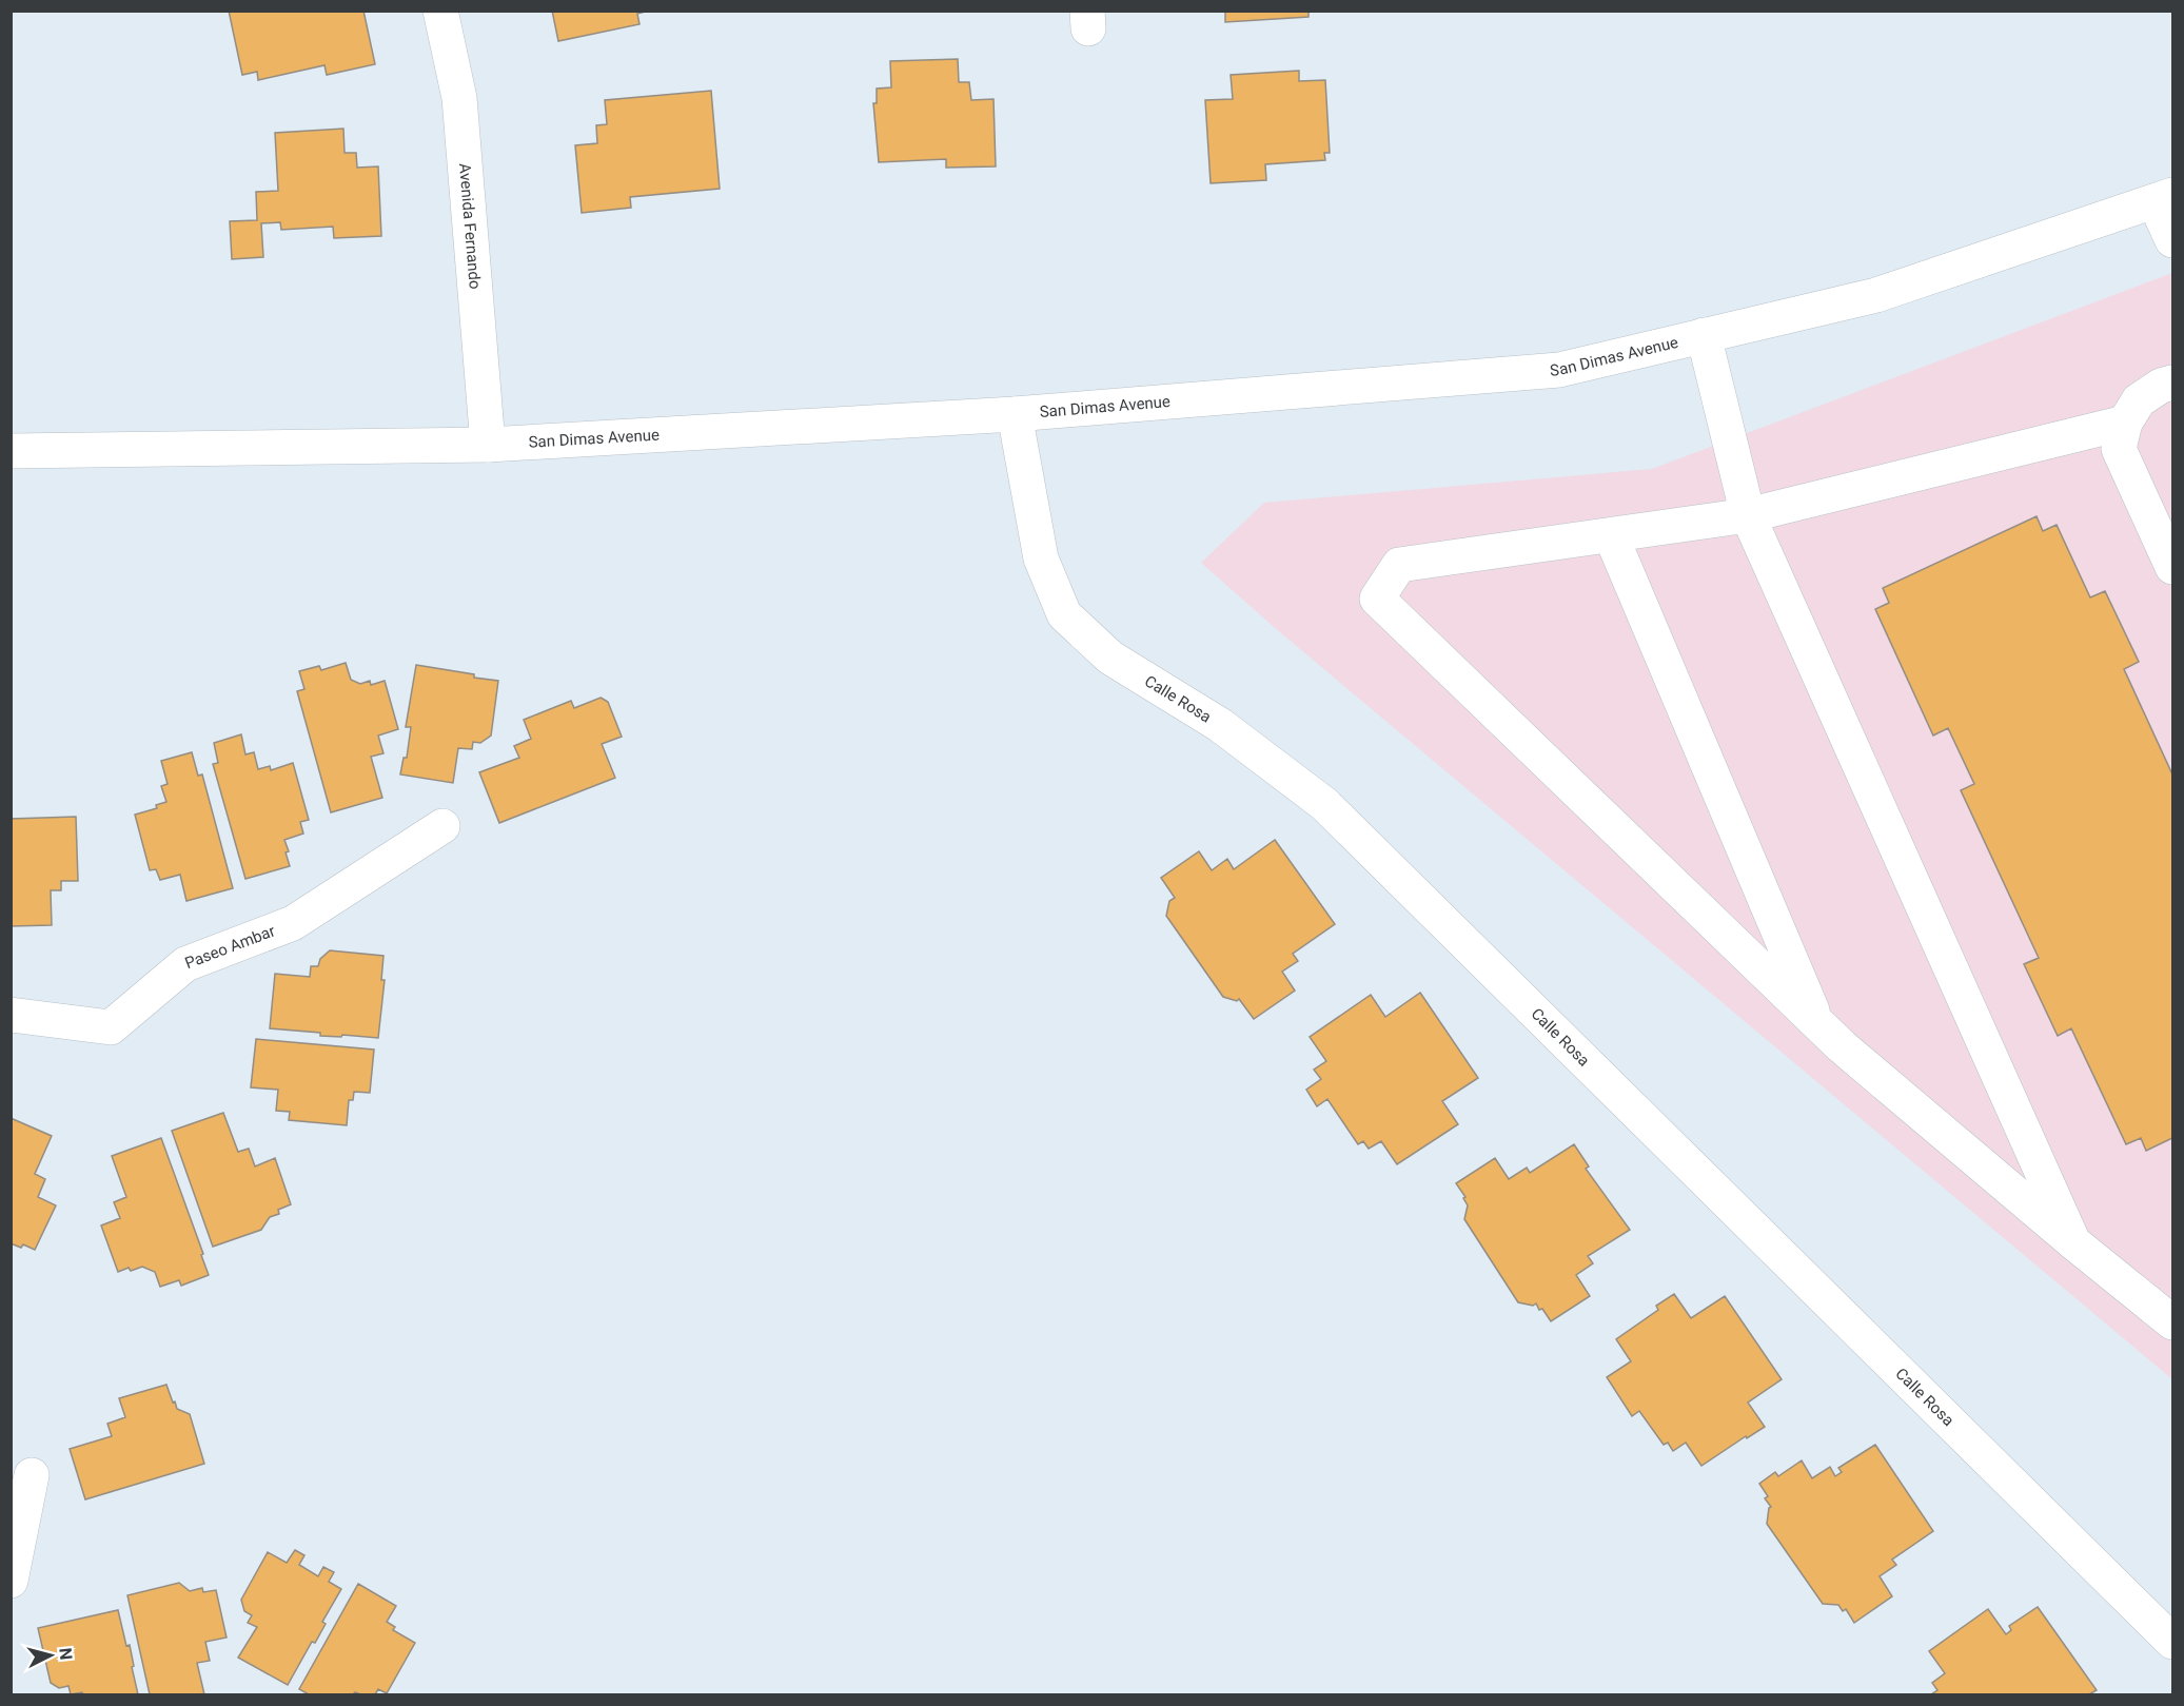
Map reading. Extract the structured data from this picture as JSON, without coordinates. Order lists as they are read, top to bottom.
{
  "streets": {
    "street": [
      "Avenida Fernando",
      "San Dimas Avenue",
      "Calle Rosa",
      "Paseo Ambar"
    ]
  },
  "crossings": [
    ["Avenida Fernando", "San Dimas Avenue"],
    ["San Dimas Avenue", "Calle Rosa"]
  ],
  "north": "right"
}
